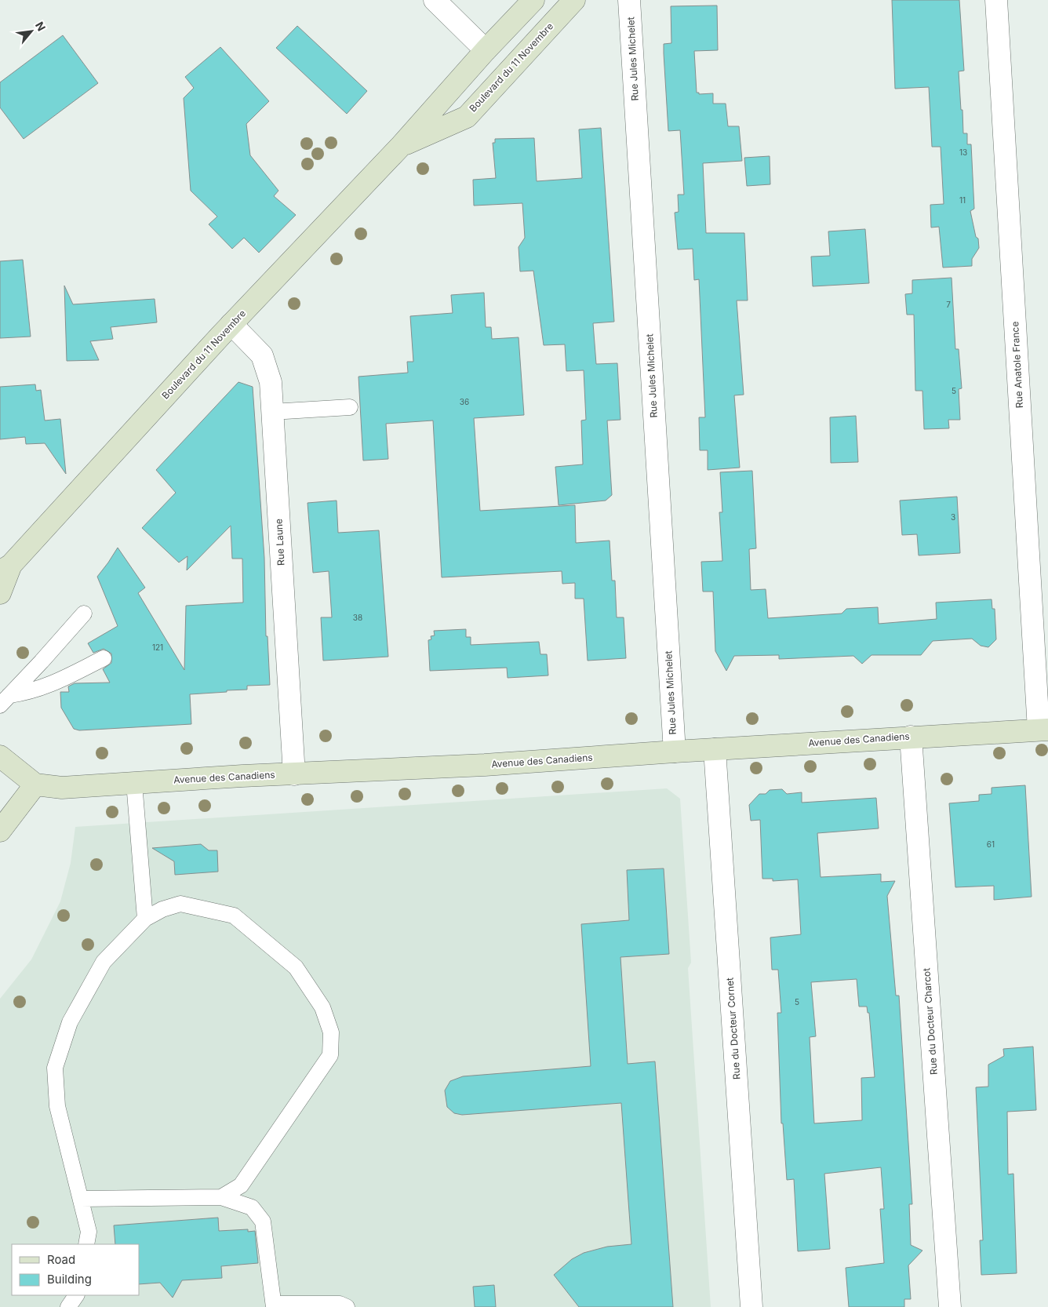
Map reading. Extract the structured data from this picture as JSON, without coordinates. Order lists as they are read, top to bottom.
{
  "streets": {
    "main road": ["Boulevard du 11 Novembre", "Avenue des Canadiens"],
    "street": [
      "Rue Jules Michelet",
      "Rue Anatole France",
      "Rue Laune",
      "Rue du Docteur Charcot",
      "Rue du Docteur Cornet"
    ]
  },
  "crossings": [
    ["Rue Jules Michelet", "Avenue des Canadiens"],
    ["Boulevard du 11 Novembre", "Rue Laune"],
    ["Rue Anatole France", "Avenue des Canadiens"],
    ["Rue Laune", "Avenue des Canadiens"],
    ["Avenue des Canadiens", "Rue du Docteur Charcot"],
    ["Avenue des Canadiens", "Rue du Docteur Cornet"]
  ],
  "house_numbers": [
    "13",
    "11",
    "7",
    "5",
    "36",
    "3",
    "38",
    "121",
    "61",
    "5"
  ],
  "legend": ["Road", "Building"],
  "north": "top right"
}
